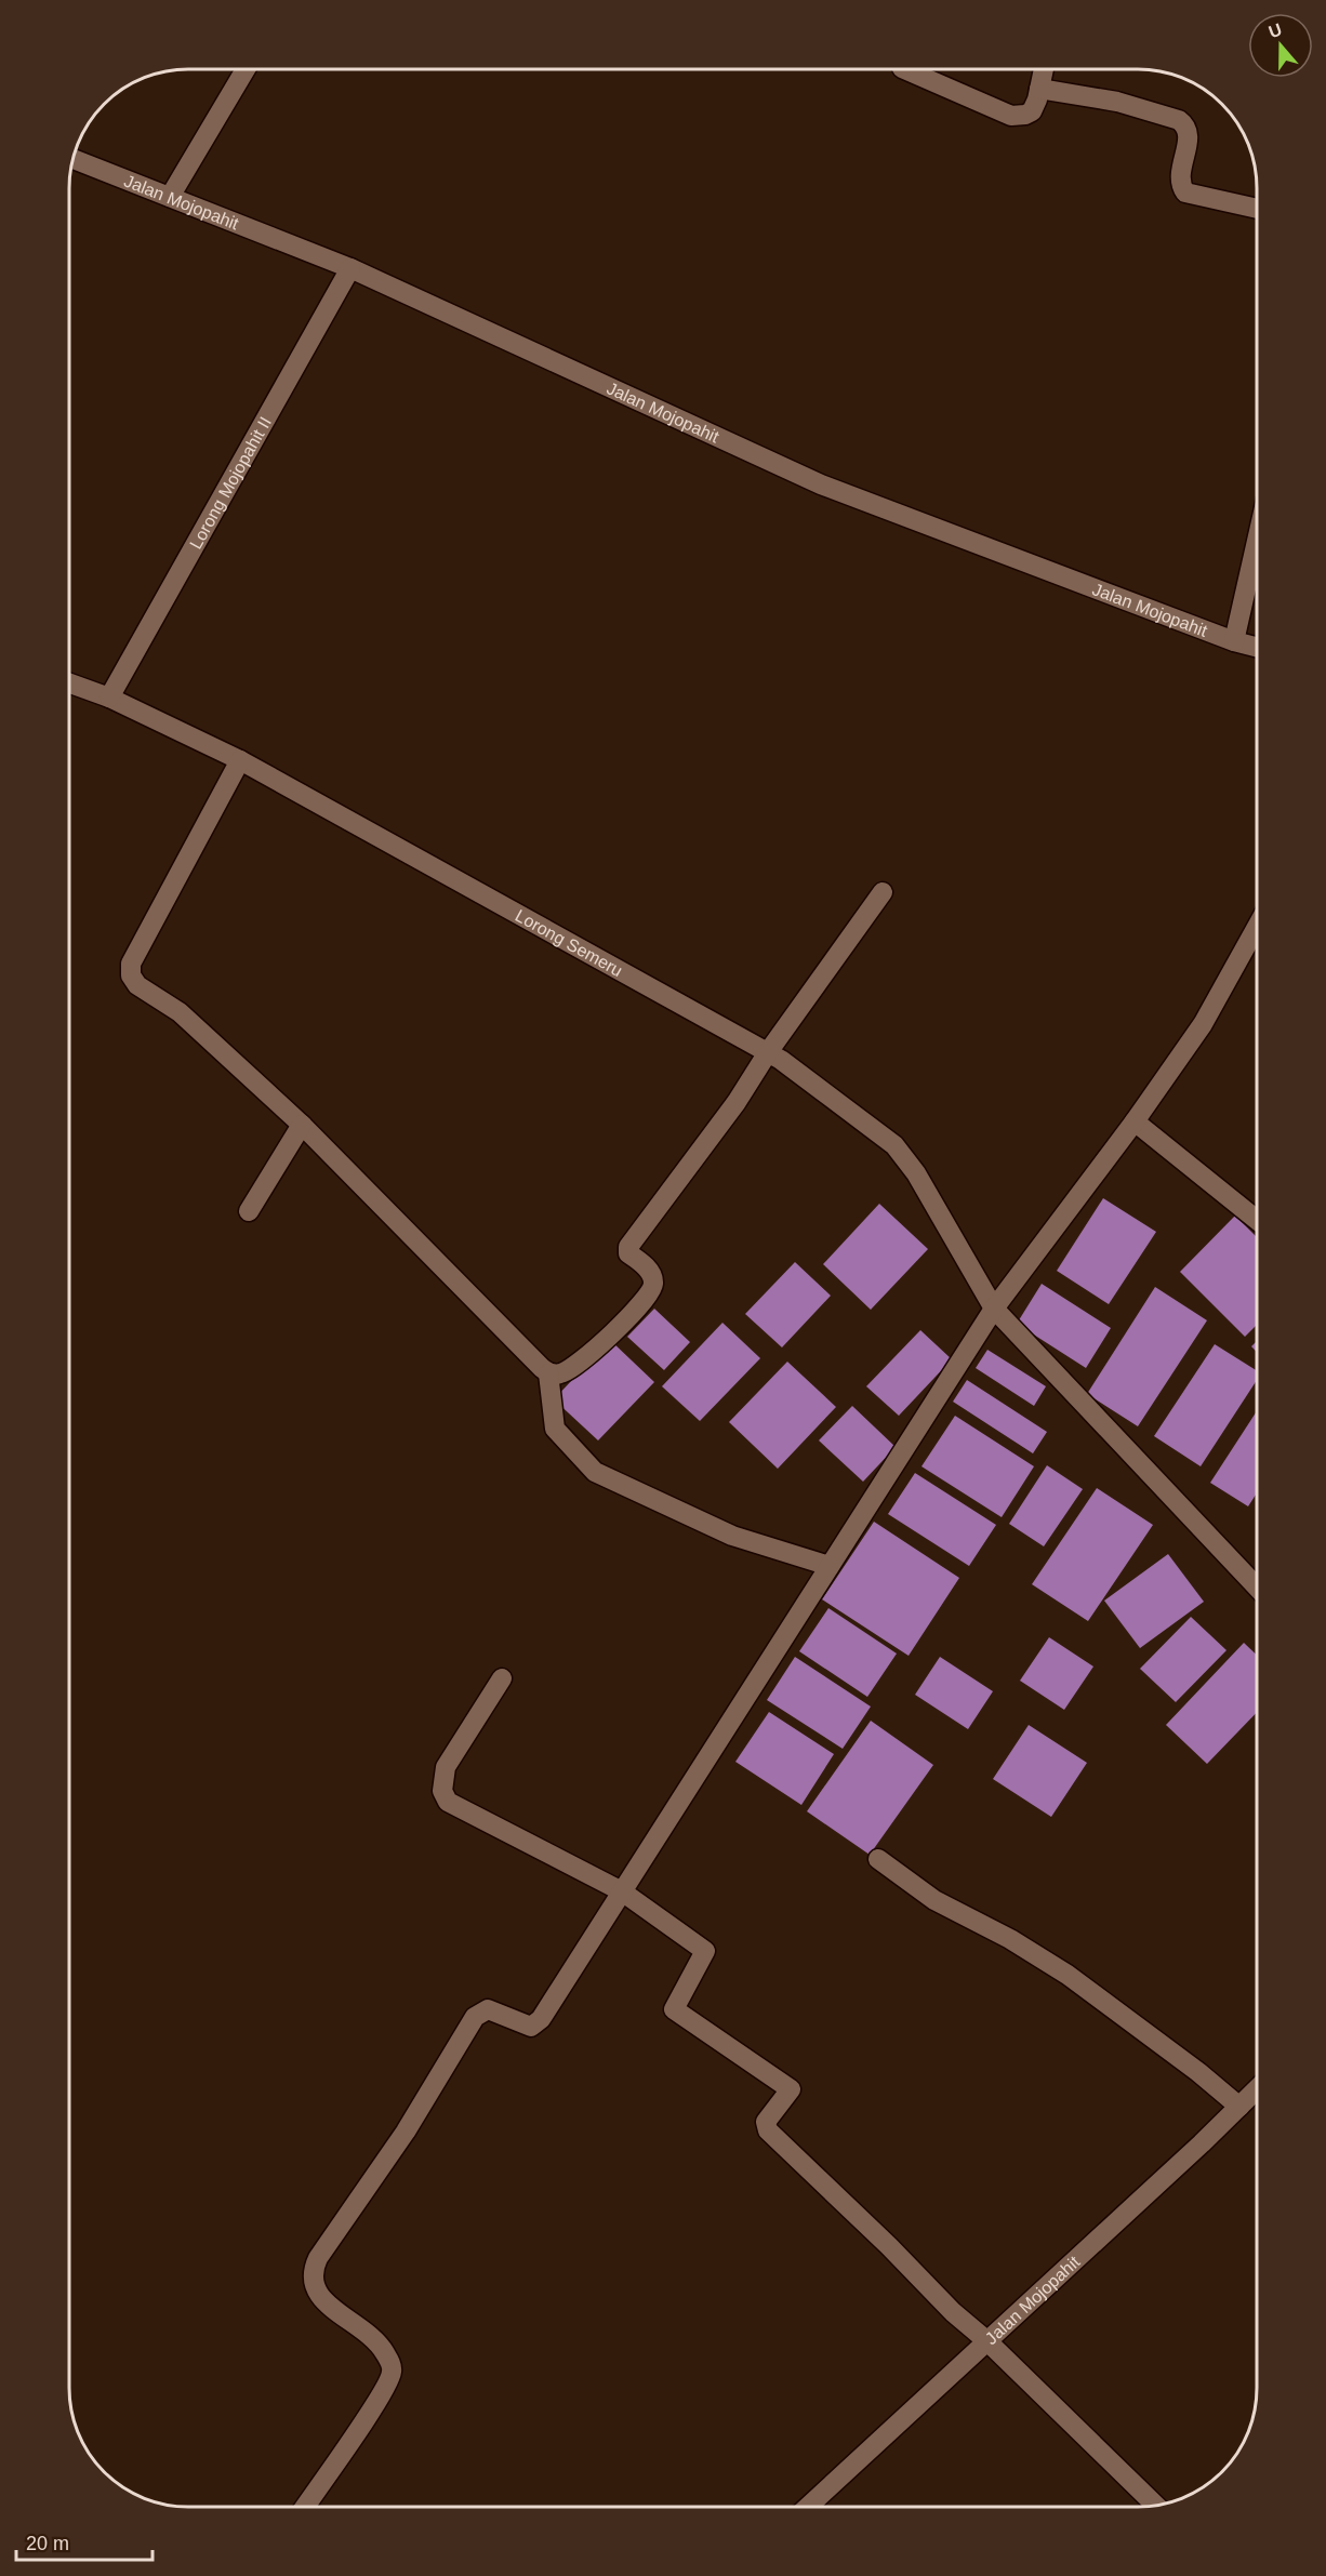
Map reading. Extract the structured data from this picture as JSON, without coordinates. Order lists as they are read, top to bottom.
{
  "streets": {
    "street": ["Jalan Mojopahit", "Lorong Mojopahit II", "Lorong Semeru"]
  },
  "crossings": [
    ["Jalan Mojopahit", "Lorong Mojopahit II"],
    ["Lorong Mojopahit II", "Lorong Semeru"]
  ],
  "scale_bar": "20 m",
  "north": "top"
}
